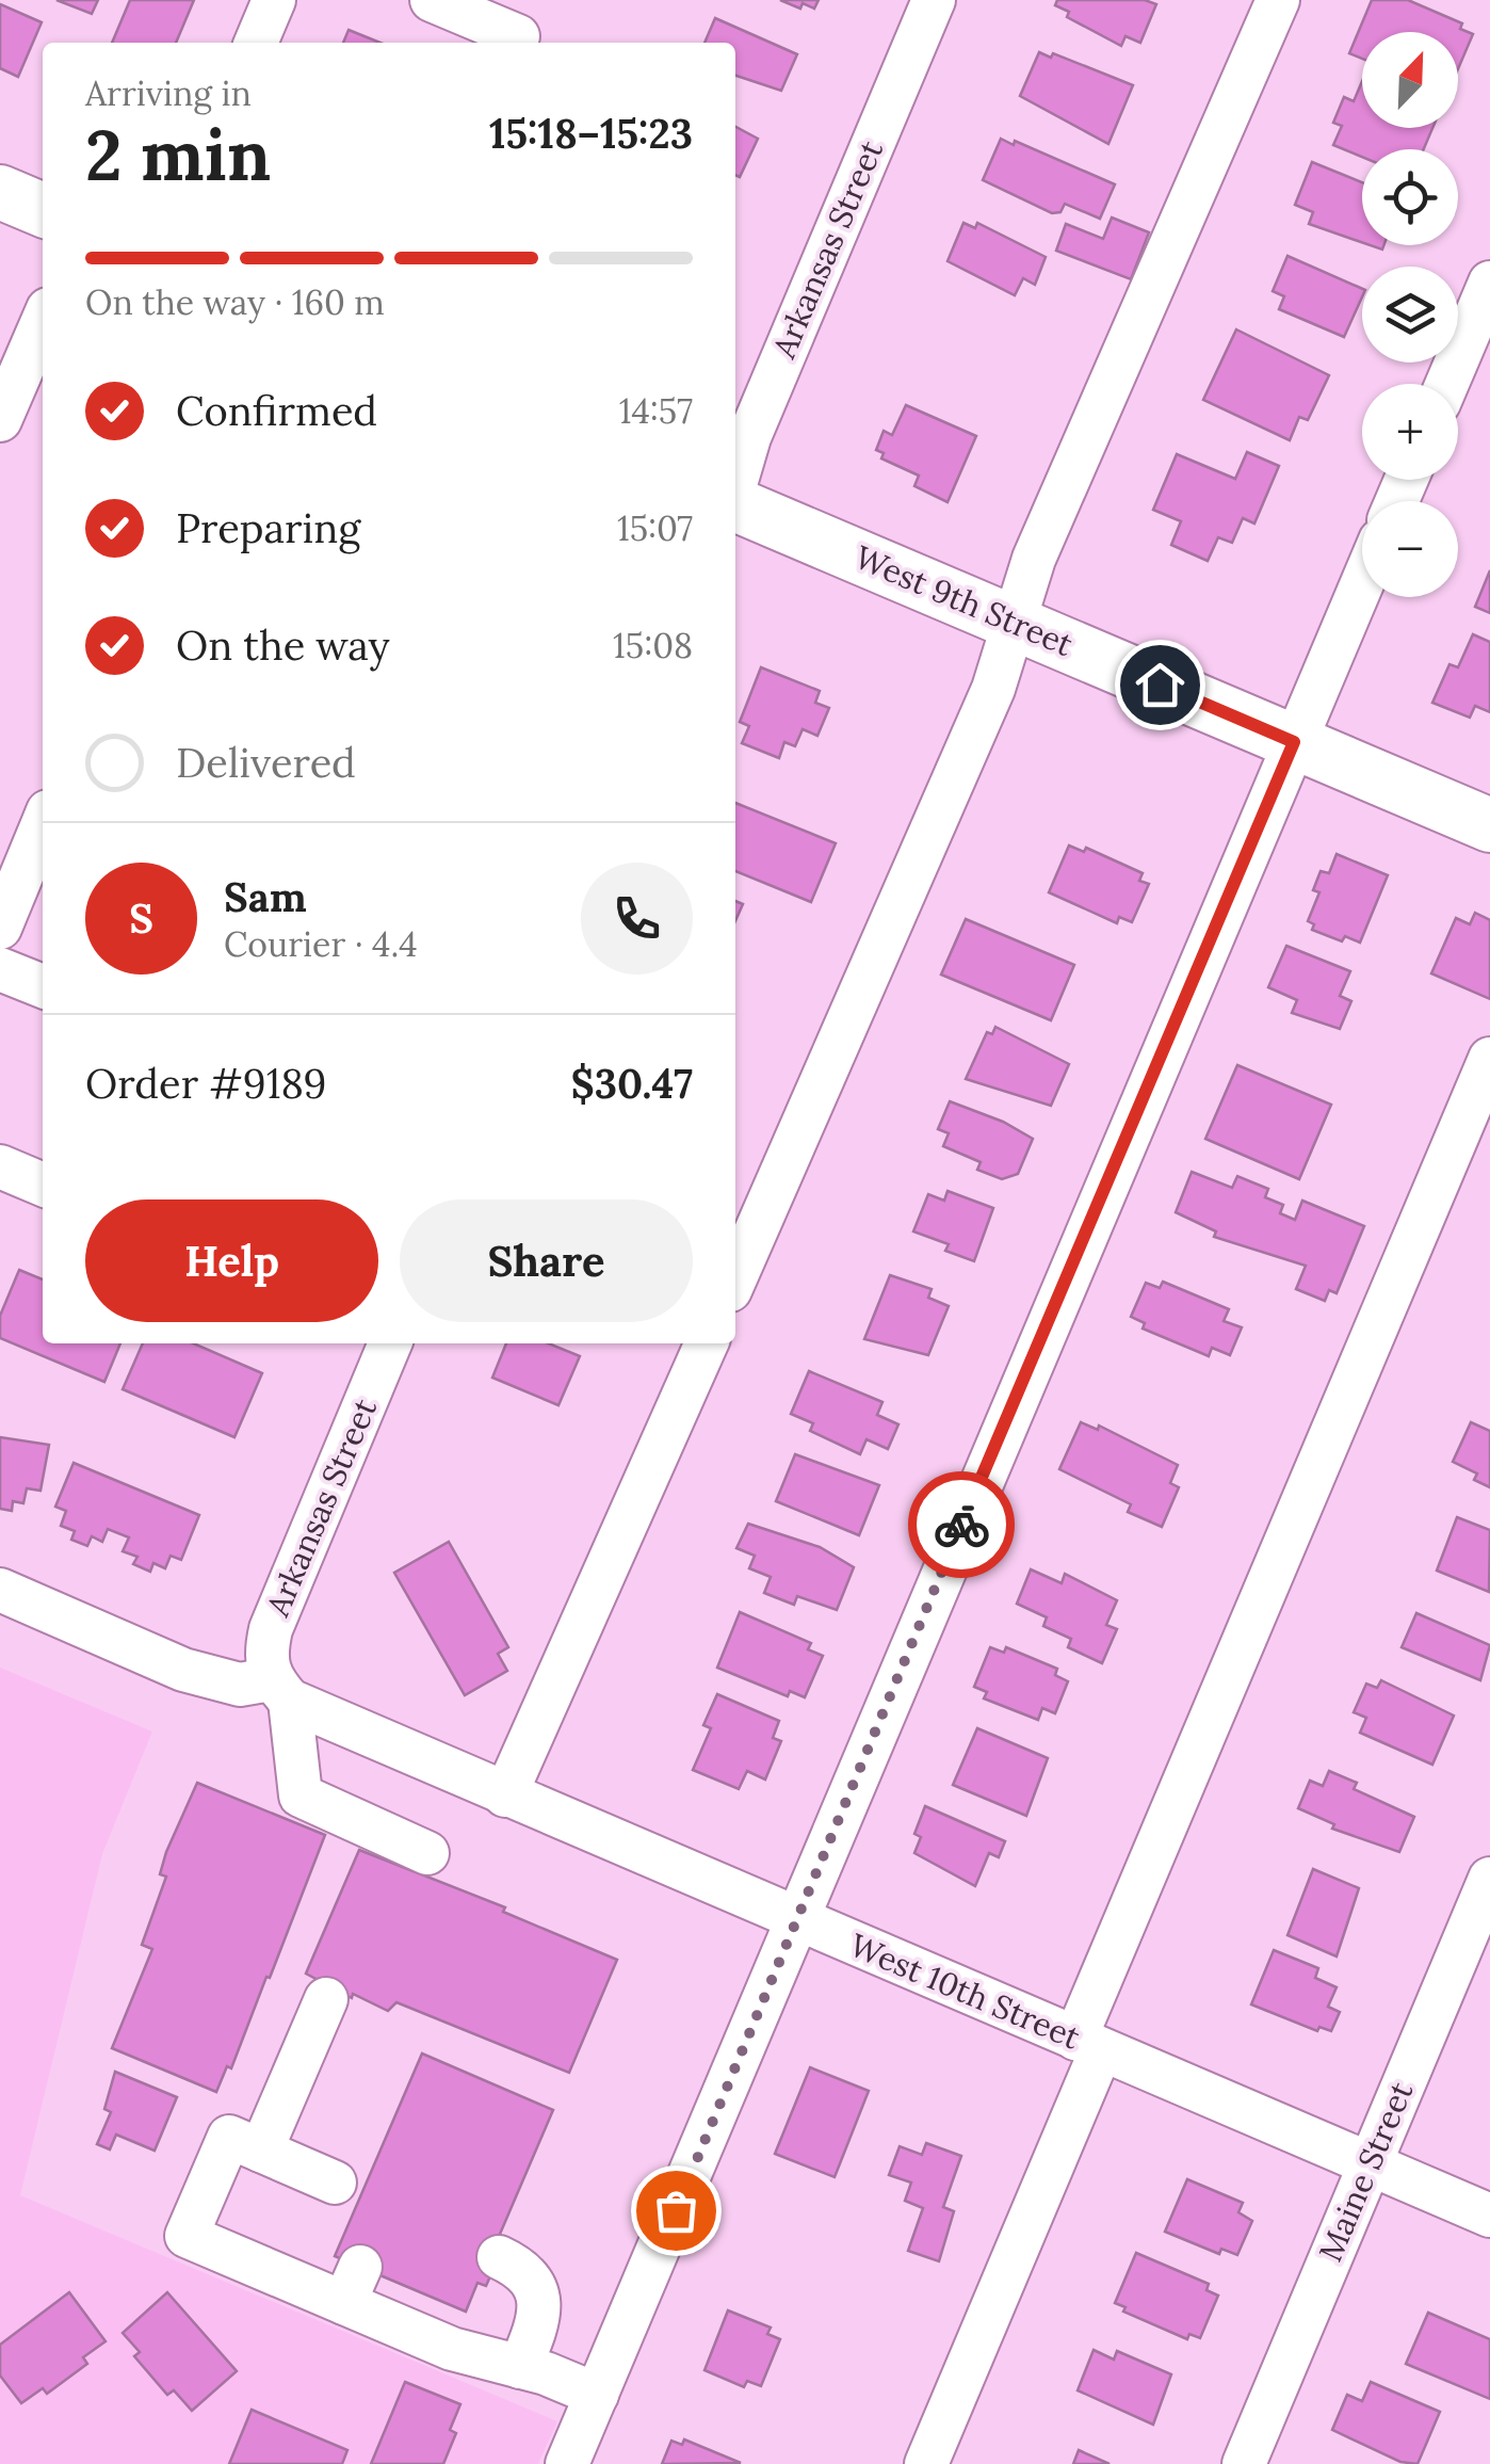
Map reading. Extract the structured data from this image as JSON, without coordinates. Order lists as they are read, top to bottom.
{
  "streets": {
    "main road": ["West 9th Street"],
    "street": ["Arkansas Street", "West 10th Street", "Maine Street"]
  },
  "crossings": [
    ["Arkansas Street", "West 10th Street"],
    ["West 10th Street", "Maine Street"]
  ],
  "north": "top right",
  "page": {
    "map_buttons": ["+", "−"],
    "heading": ["2 min", "Arriving in", "15:18–15:23"],
    "panel": [
      "Sam",
      "Courier · 4.4",
      "Order #9189",
      "$30.47"
    ],
    "bar": "On the way · 160 m",
    "list": [
      ["Confirmed", "14:57"],
      ["Preparing", "15:07"],
      ["On the way", "15:08"],
      "Delivered"
    ],
    "round": "S",
    "buttons": ["Help", "Share"]
  }
}
